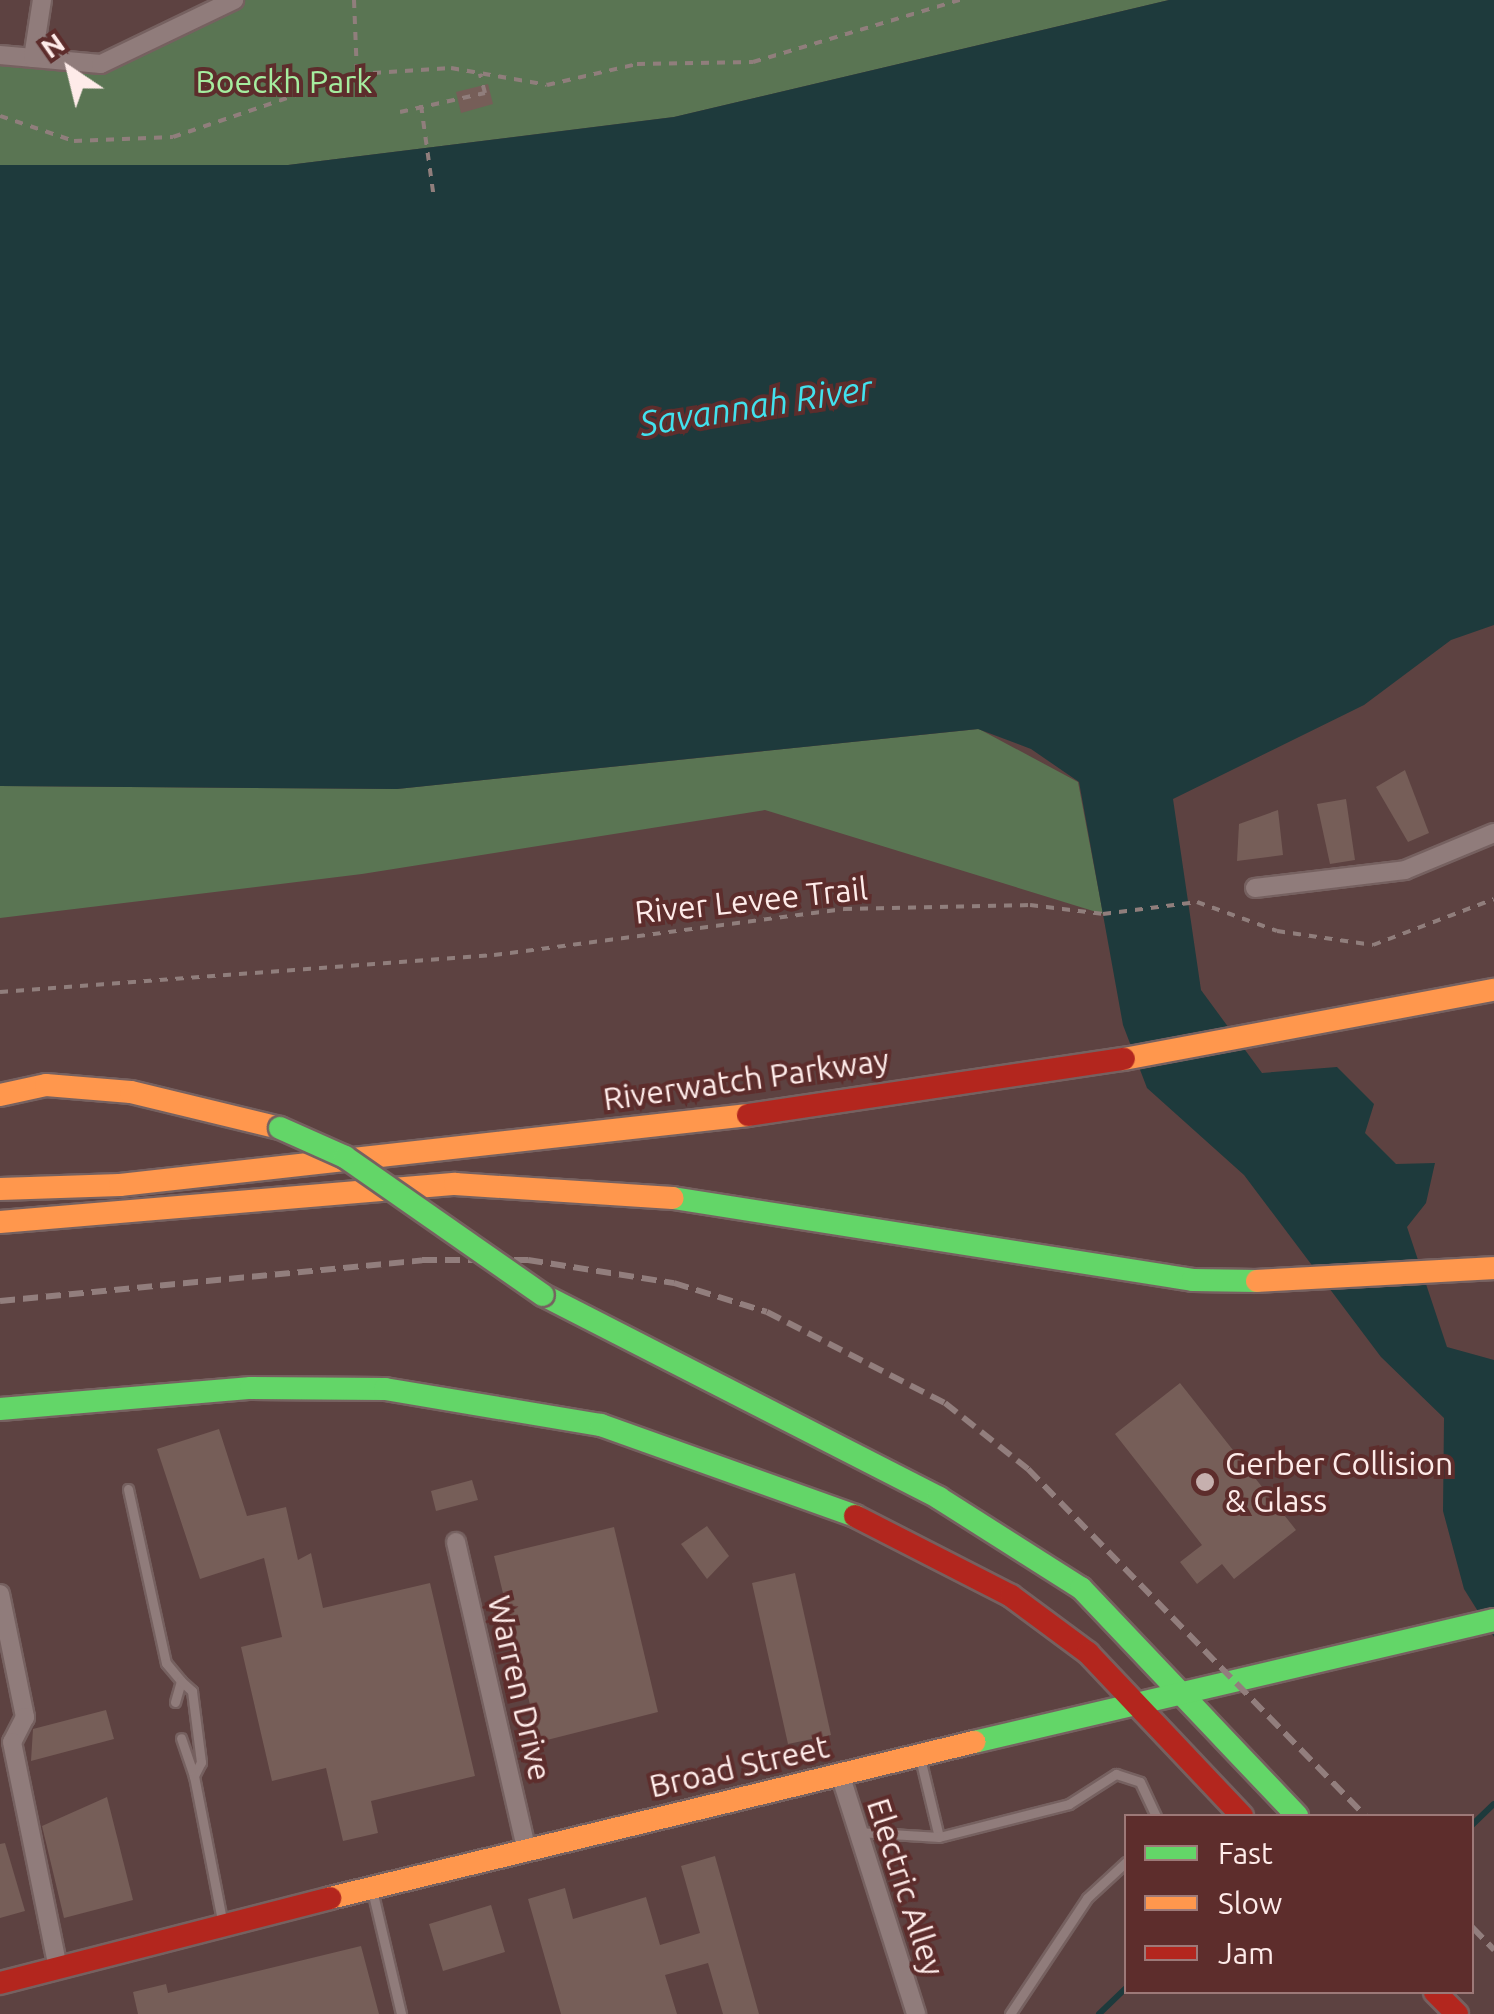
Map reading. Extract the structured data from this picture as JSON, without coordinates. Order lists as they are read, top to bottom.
{
  "streets": {
    "main road": ["Riverwatch Parkway", "Broad Street"],
    "street": ["Warren Drive", "Electric Alley"],
    "path": ["River Levee Trail"]
  },
  "crossings": [
    ["Warren Drive", "Broad Street"],
    ["Broad Street", "Electric Alley"]
  ],
  "water": ["Savannah River"],
  "parks": ["Boeckh Park"],
  "places": ["Gerber Collision & Glass"],
  "legend": ["Fast", "Slow", "Jam"],
  "north": "top left"
}
